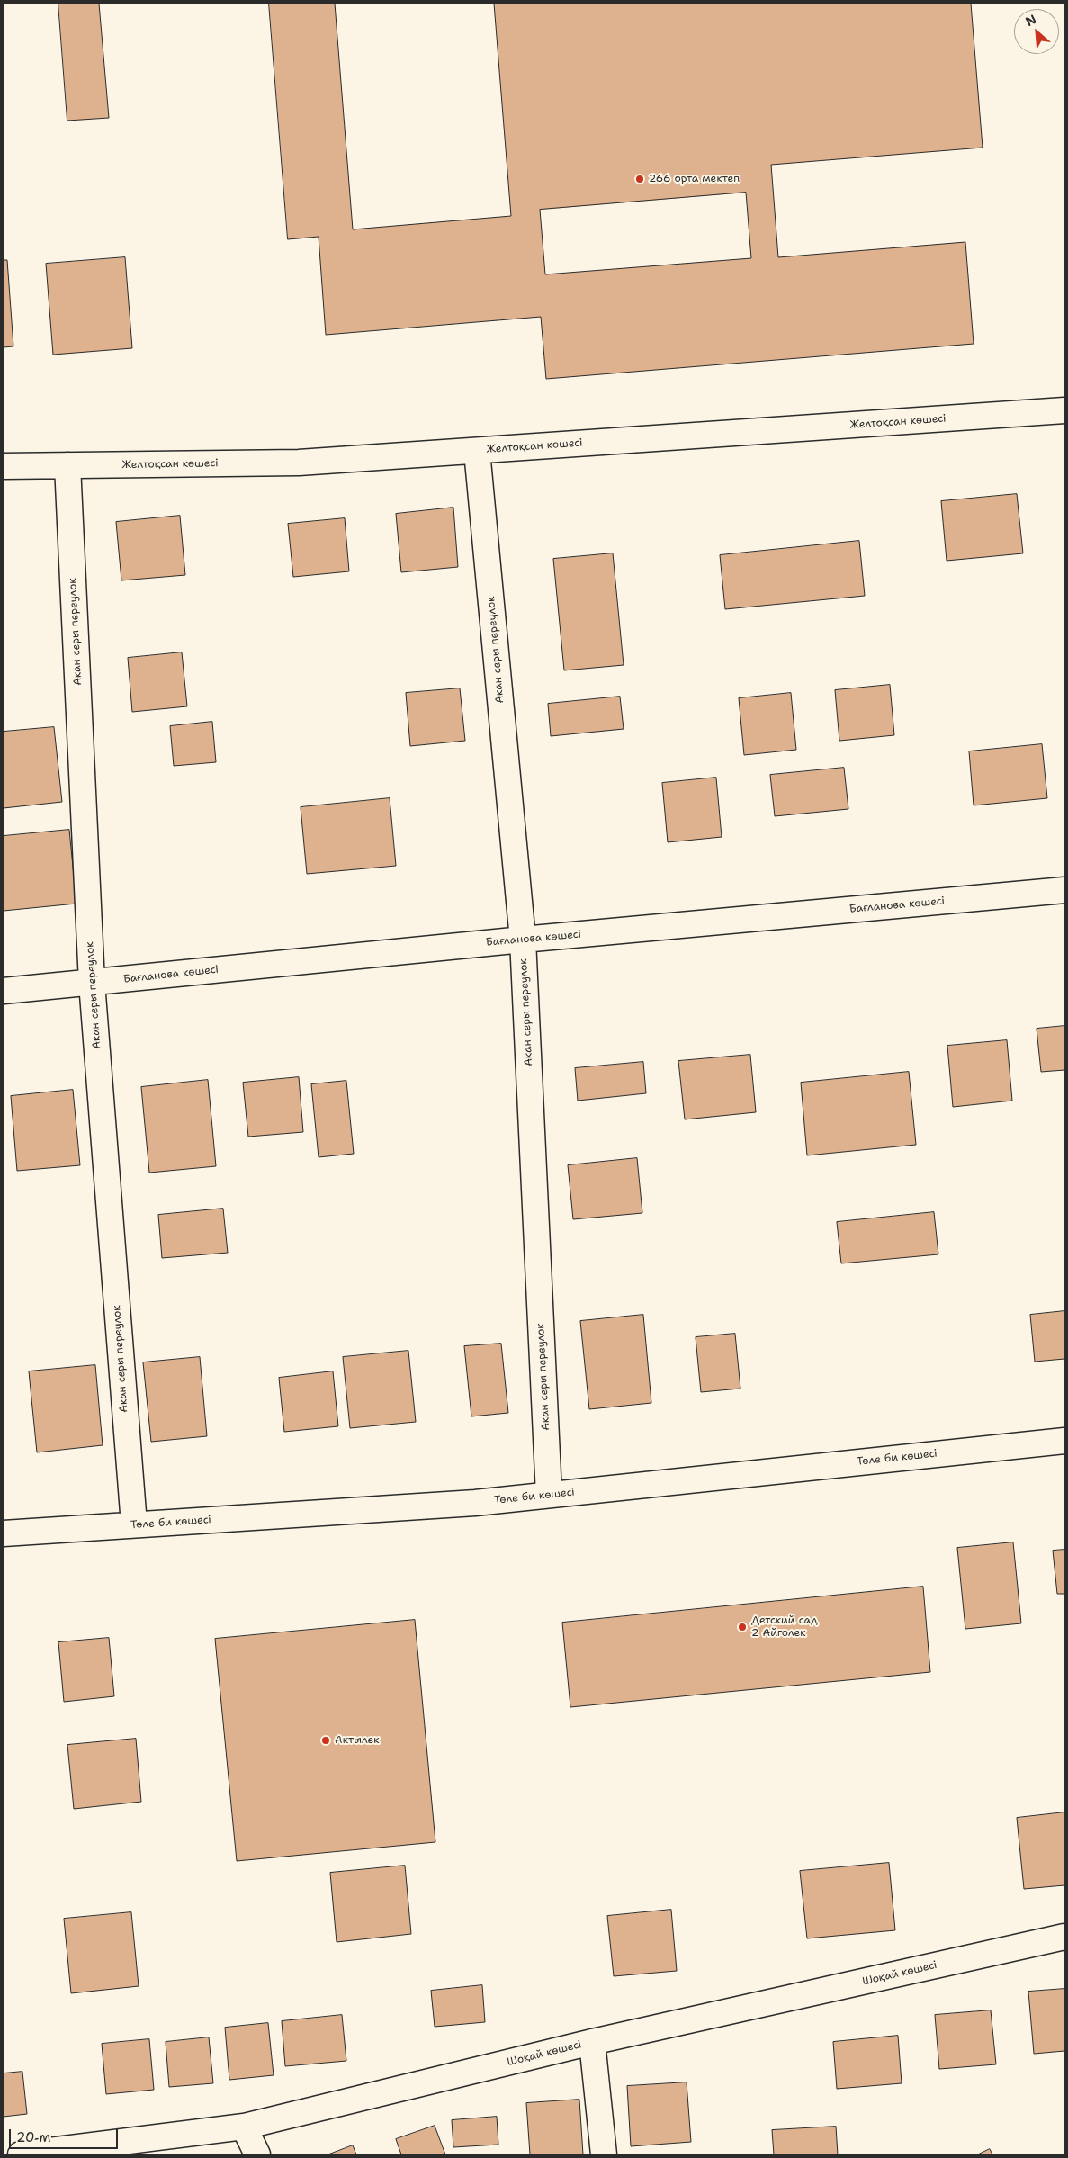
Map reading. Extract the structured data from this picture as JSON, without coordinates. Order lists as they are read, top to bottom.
{
  "streets": {
    "street": [
      "Желтоқсан көшесі",
      "Акан серы переулок",
      "Бағланова көшесі",
      "Төле би көшесі",
      "Шоқай көшесі"
    ]
  },
  "crossings": [
    ["Желтоқсан көшесі", "Акан серы переулок"],
    ["Акан серы переулок", "Бағланова көшесі"],
    ["Акан серы переулок", "Төле би көшесі"]
  ],
  "places": ["266 орта мектеп", "Детский сад 2 Айголек", "Актылек"],
  "scale_bar": "20 m",
  "north": "top left"
}
